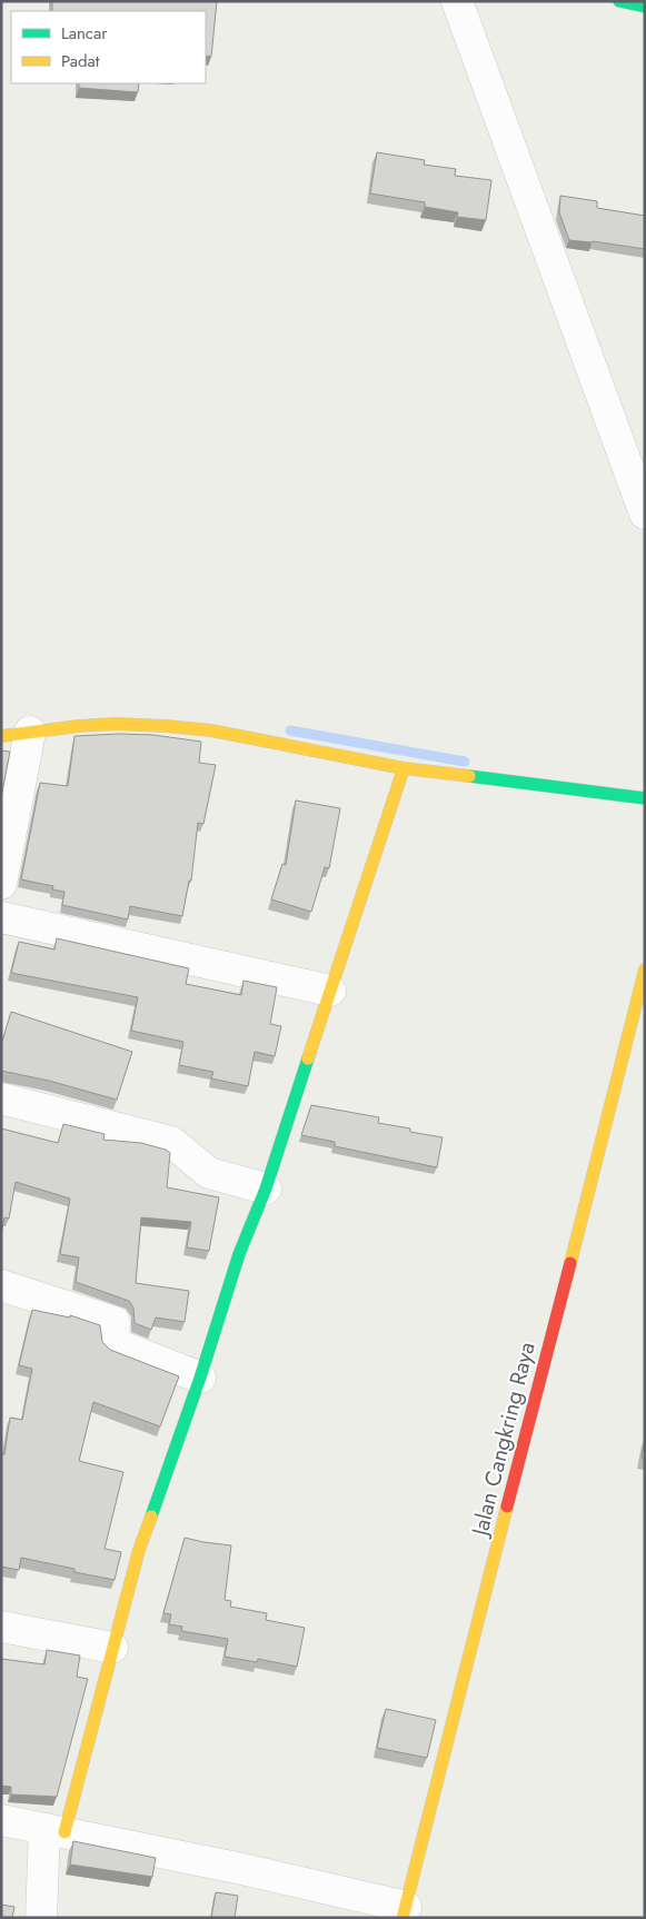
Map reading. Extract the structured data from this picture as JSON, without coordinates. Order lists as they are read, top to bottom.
{
  "streets": {
    "street": ["Jalan Cangkring Raya"]
  },
  "legend": ["Lancar", "Padat"]
}
